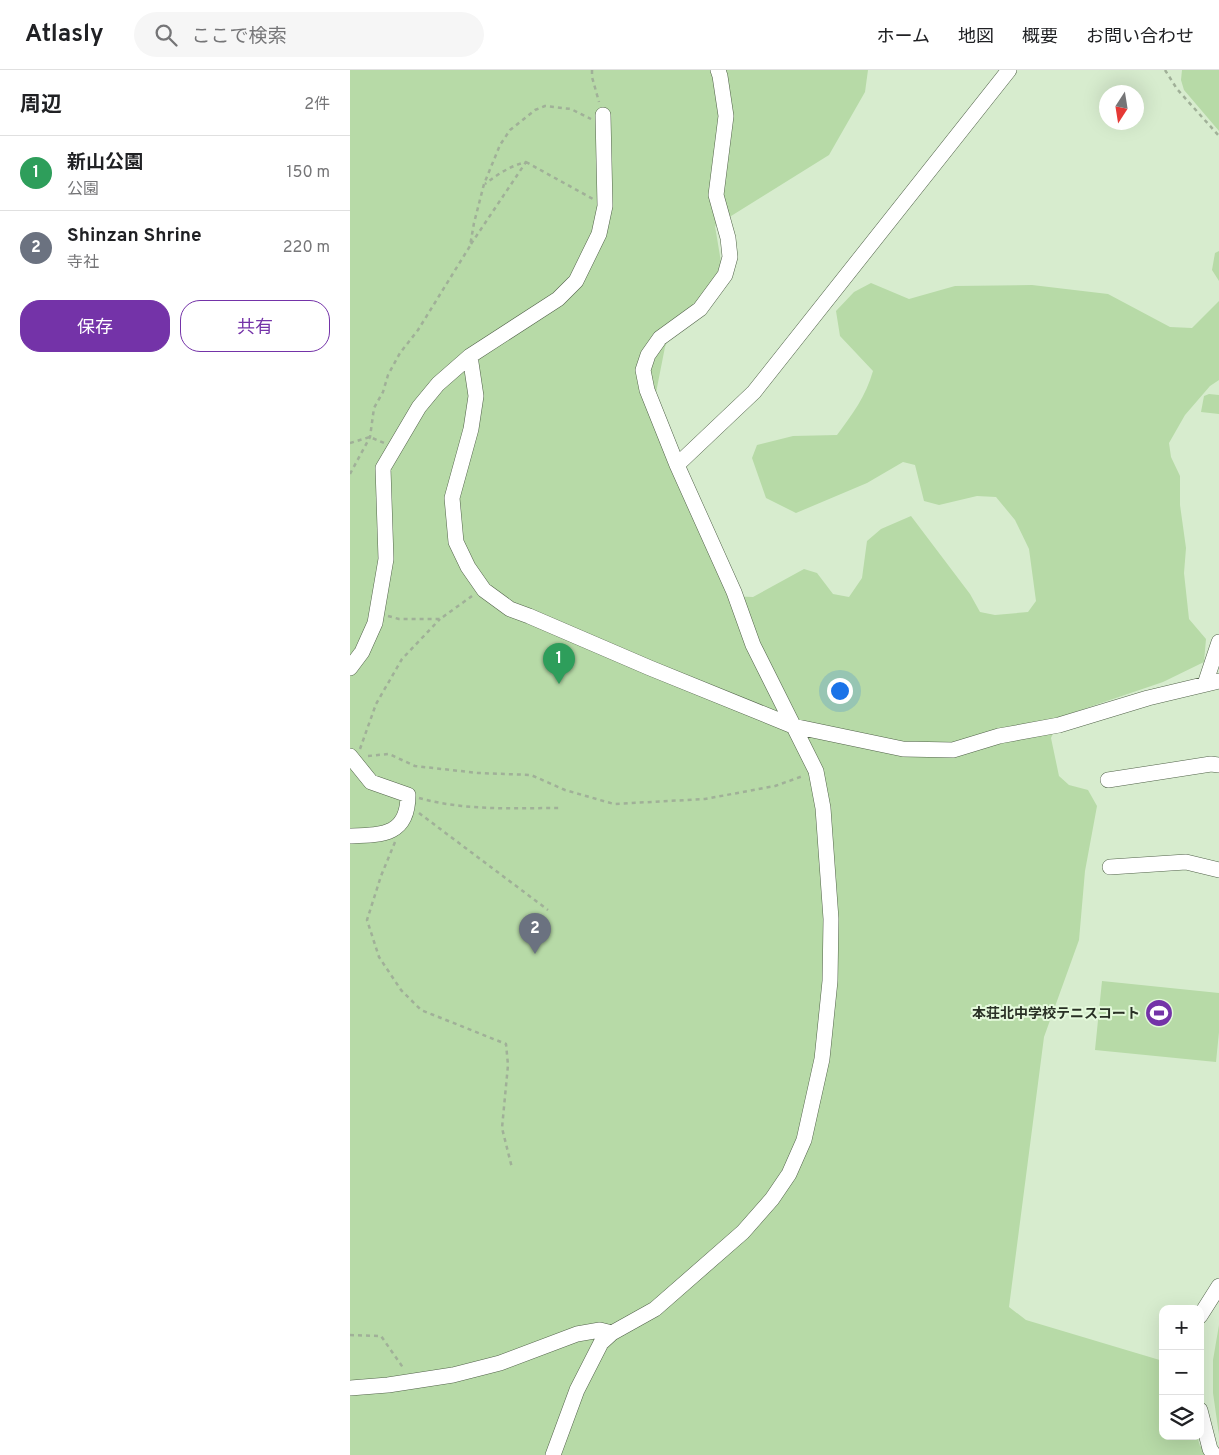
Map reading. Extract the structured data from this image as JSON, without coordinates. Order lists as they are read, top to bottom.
{
  "places": {
    "sports": ["本荘北中学校テニスコート"]
  },
  "north": "bottom",
  "page": {
    "header": "Atlasly",
    "search": "ここで検索",
    "nav": [
      "ホーム",
      "地図",
      "概要",
      "お問い合わせ"
    ],
    "heading": ["周辺", "2件"],
    "list": [
      {
        "mark": "1",
        "name": "新山公園",
        "note": "公園",
        "value": "150 m"
      },
      {
        "mark": "2",
        "name": "Shinzan Shrine",
        "note": "寺社",
        "value": "220 m"
      }
    ],
    "buttons": ["保存", "共有"],
    "pins": ["1", "2"],
    "map_buttons": ["+", "−"]
  }
}
